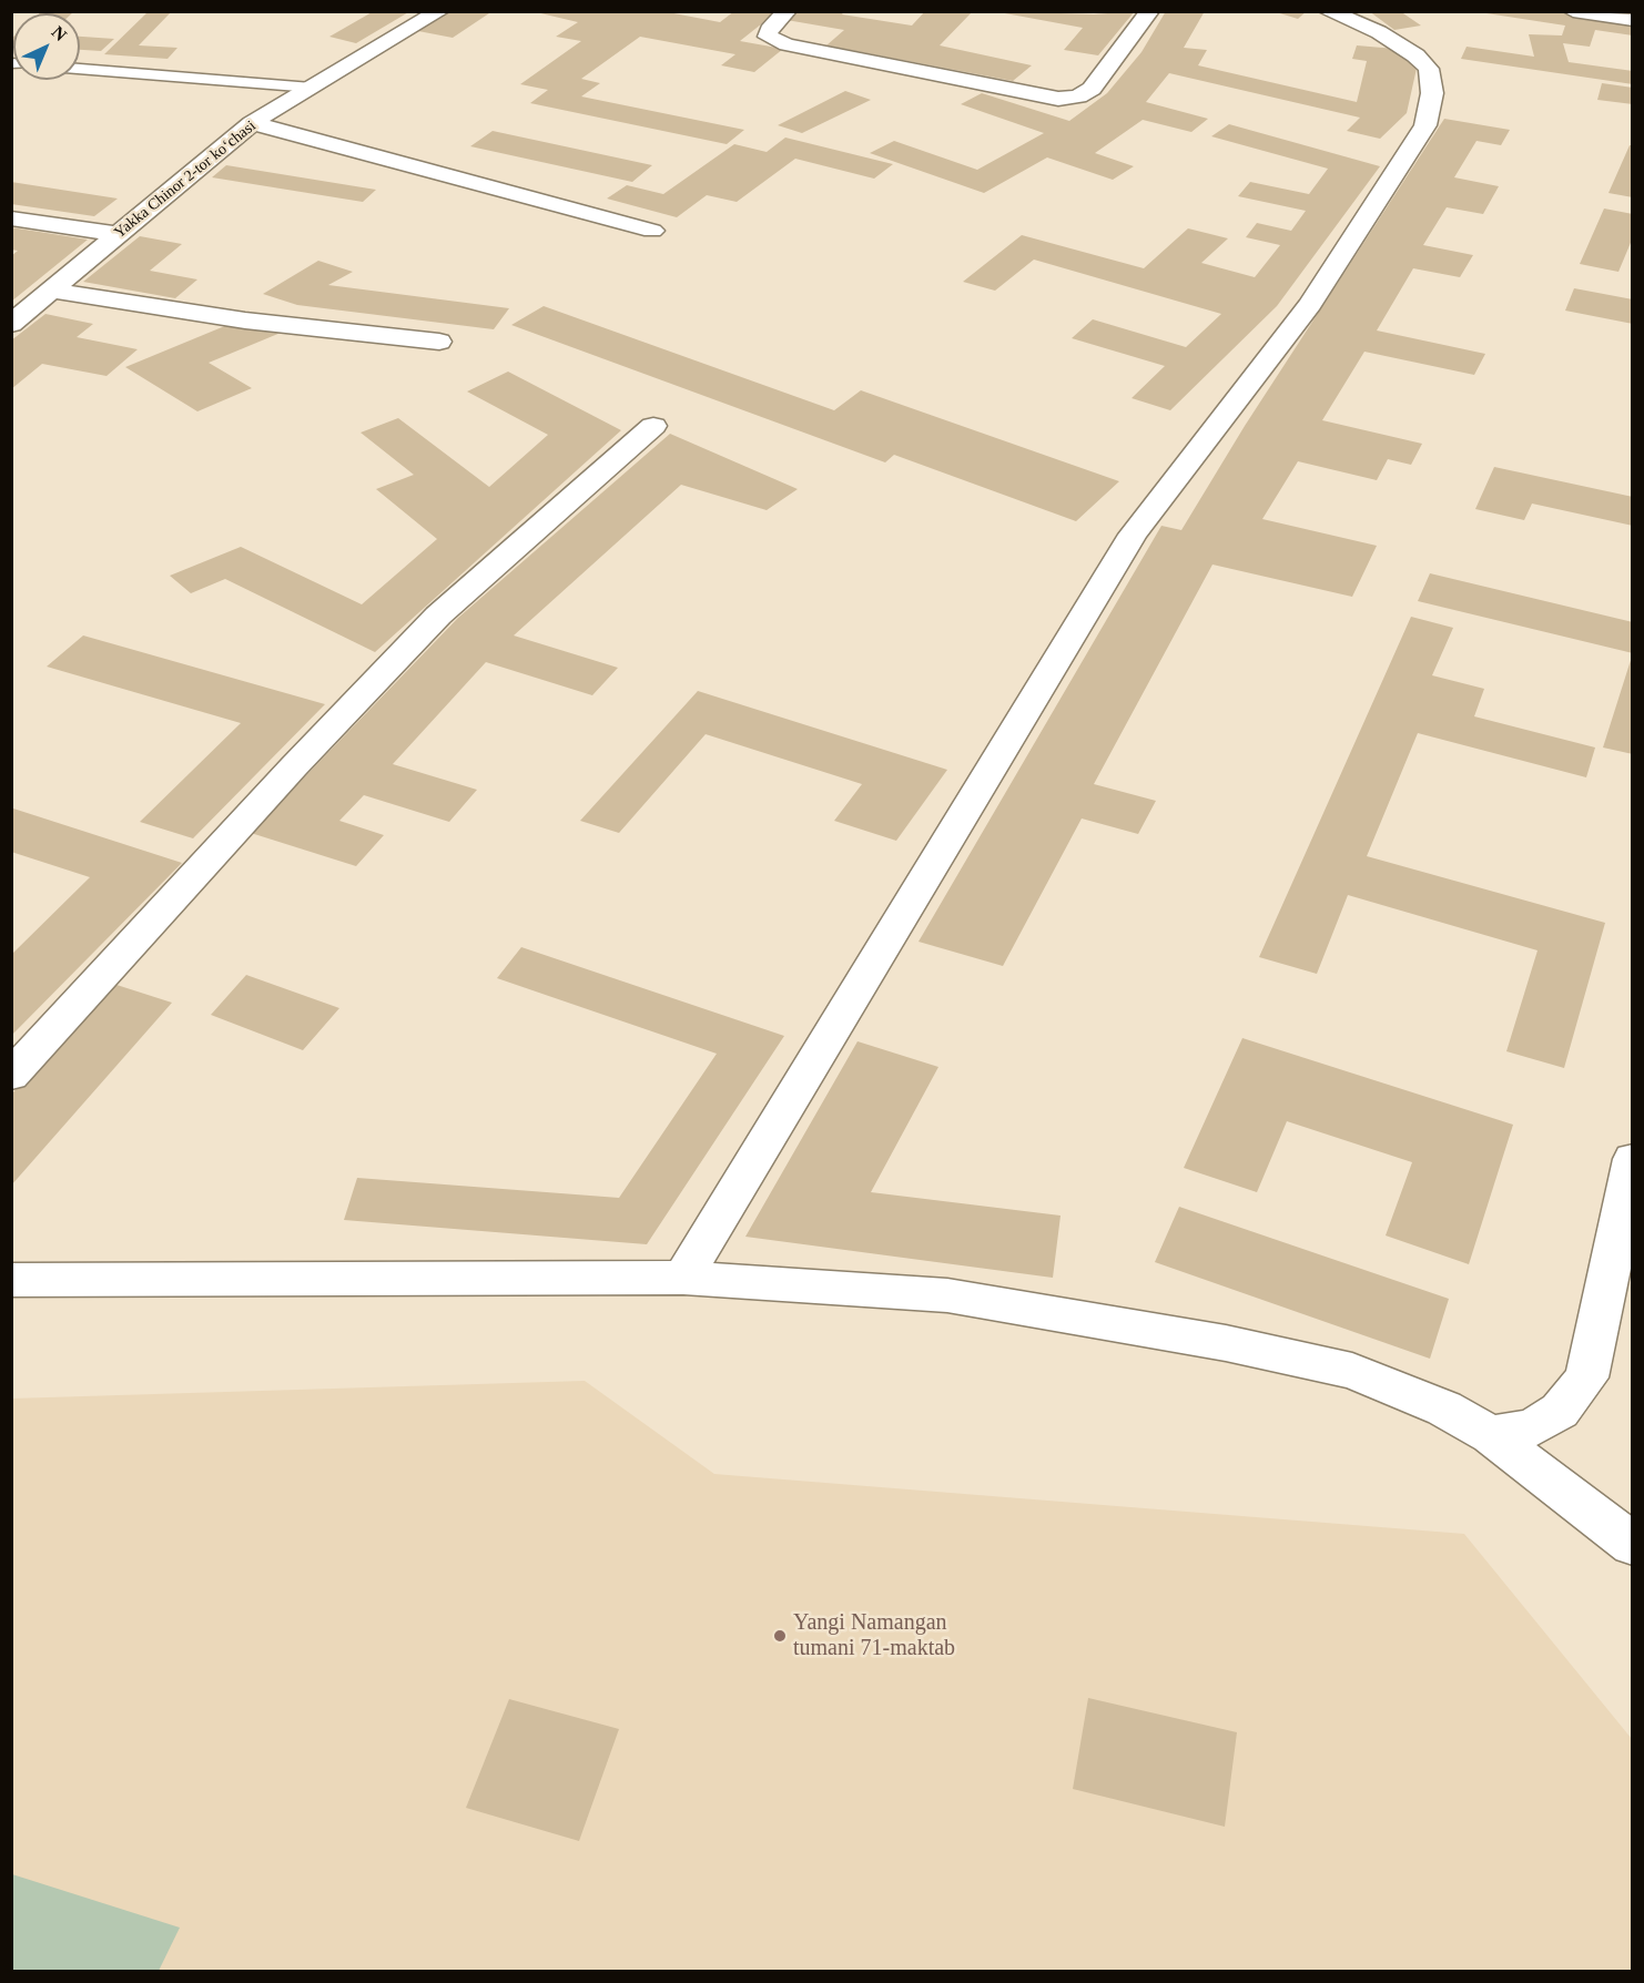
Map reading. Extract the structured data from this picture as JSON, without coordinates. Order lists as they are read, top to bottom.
{
  "streets": {
    "street": ["Yakka Chinor 2-tor koʻchasi"]
  },
  "places": ["Yangi Namangan tumani 71-maktab"],
  "north": "top right"
}
